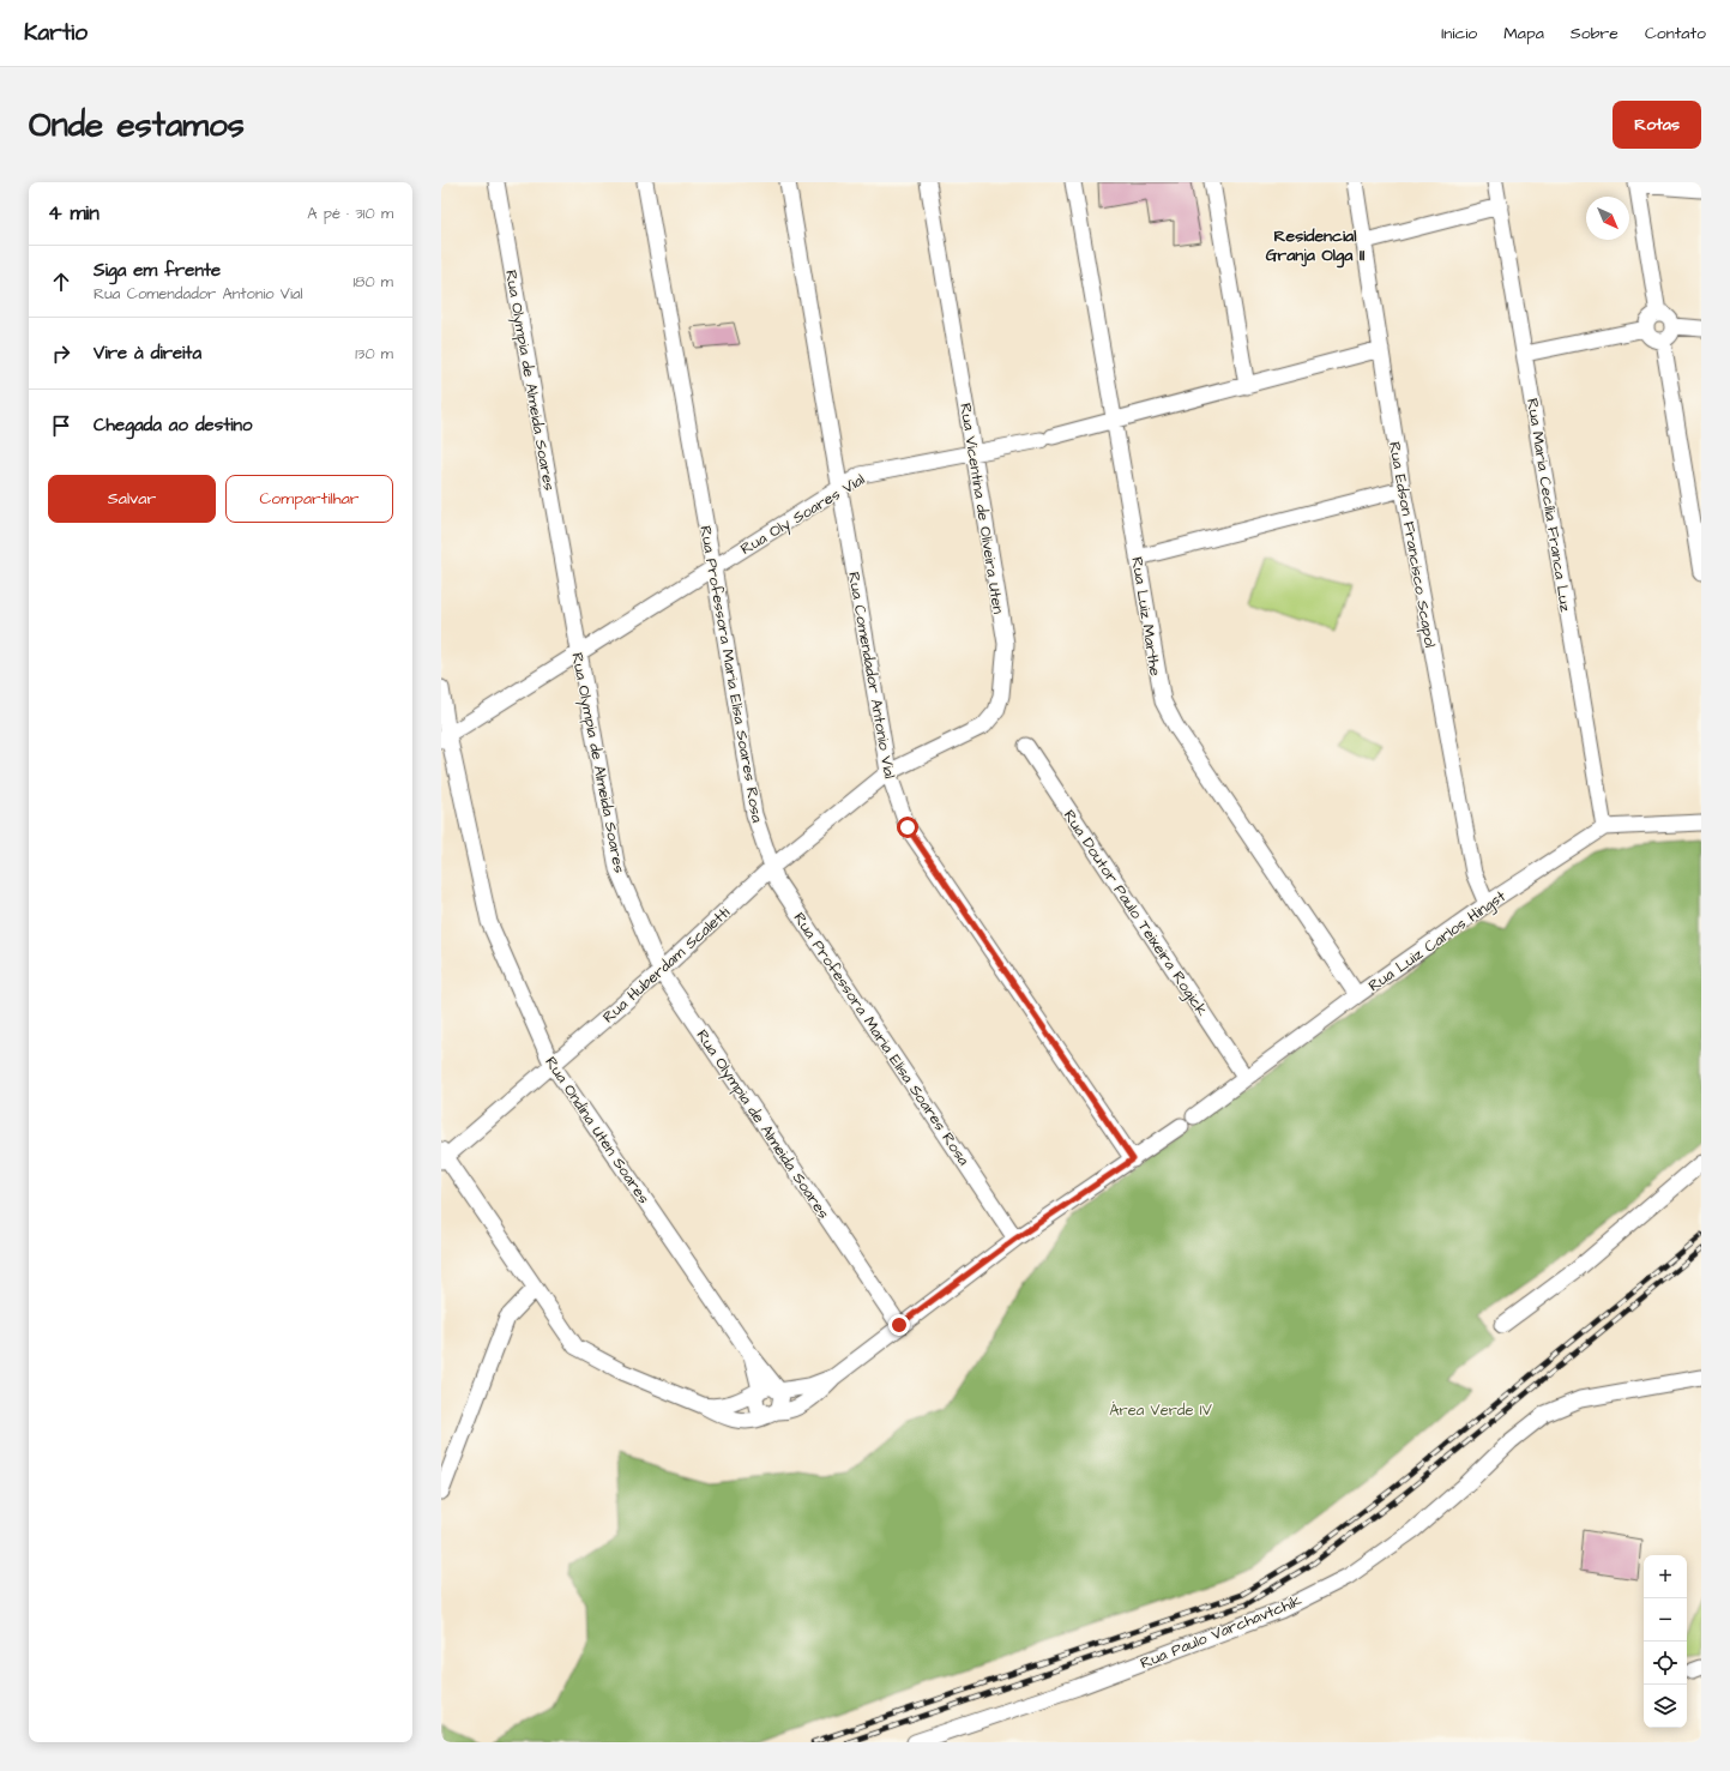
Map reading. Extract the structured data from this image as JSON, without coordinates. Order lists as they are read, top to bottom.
{
  "streets": {
    "street": [
      "Rua Olympia de Almeida Soares",
      "Rua Maria Cecília Franca Luz",
      "Rua Vicentina de Oliveira Uten",
      "Rua Oly Soares Vial",
      "Rua Edson Francisco Scapol",
      "Rua Luiz Marthe",
      "Rua Professora Maria Elisa Soares Rosa",
      "Rua Comendador Antonio Vial",
      "Rua Doutor Paulo Teixeira Rogick",
      "Rua Luiz Carlos Hingst",
      "Rua Huberdam Scaletti",
      "Rua Ondina Uten Soares",
      "Rua Paulo Varchavtchik"
    ]
  },
  "crossings": [
    ["Rua Olympia de Almeida Soares", "Rua Oly Soares Vial"],
    ["Rua Olympia de Almeida Soares", "Rua Huberdam Scaletti"],
    ["Rua Maria Cecília Franca Luz", "Rua Luiz Carlos Hingst"],
    ["Rua Vicentina de Oliveira Uten", "Rua Oly Soares Vial"],
    ["Rua Vicentina de Oliveira Uten", "Rua Comendador Antonio Vial"],
    ["Rua Vicentina de Oliveira Uten", "Rua Huberdam Scaletti"],
    ["Rua Oly Soares Vial", "Rua Edson Francisco Scapol"],
    ["Rua Oly Soares Vial", "Rua Luiz Marthe"],
    ["Rua Oly Soares Vial", "Rua Professora Maria Elisa Soares Rosa"],
    ["Rua Oly Soares Vial", "Rua Comendador Antonio Vial"],
    ["Rua Oly Soares Vial", "Rua Ondina Uten Soares"],
    ["Rua Edson Francisco Scapol", "Rua Luiz Carlos Hingst"],
    ["Rua Luiz Marthe", "Rua Luiz Carlos Hingst"],
    ["Rua Professora Maria Elisa Soares Rosa", "Rua Huberdam Scaletti"],
    ["Rua Comendador Antonio Vial", "Rua Huberdam Scaletti"],
    ["Rua Doutor Paulo Teixeira Rogick", "Rua Luiz Carlos Hingst"],
    ["Rua Huberdam Scaletti", "Rua Ondina Uten Soares"]
  ],
  "districts": ["Residencial Granja Olga II"],
  "parks": ["Área Verde IV"],
  "north": "bottom right",
  "page": {
    "header": "Kartio",
    "nav": [
      "Início",
      "Mapa",
      "Sobre",
      "Contato"
    ],
    "buttons": [
      "Rotas",
      ["Salvar", "Compartilhar"]
    ],
    "title": "Onde estamos",
    "heading": ["4 min", "A pé · 310 m"],
    "list": [
      ["Siga em frente", "Rua Comendador Antonio Vial", "180 m"],
      ["Vire à direita", "130 m"],
      "Chegada ao destino"
    ],
    "map_buttons": ["+", "−"]
  }
}
